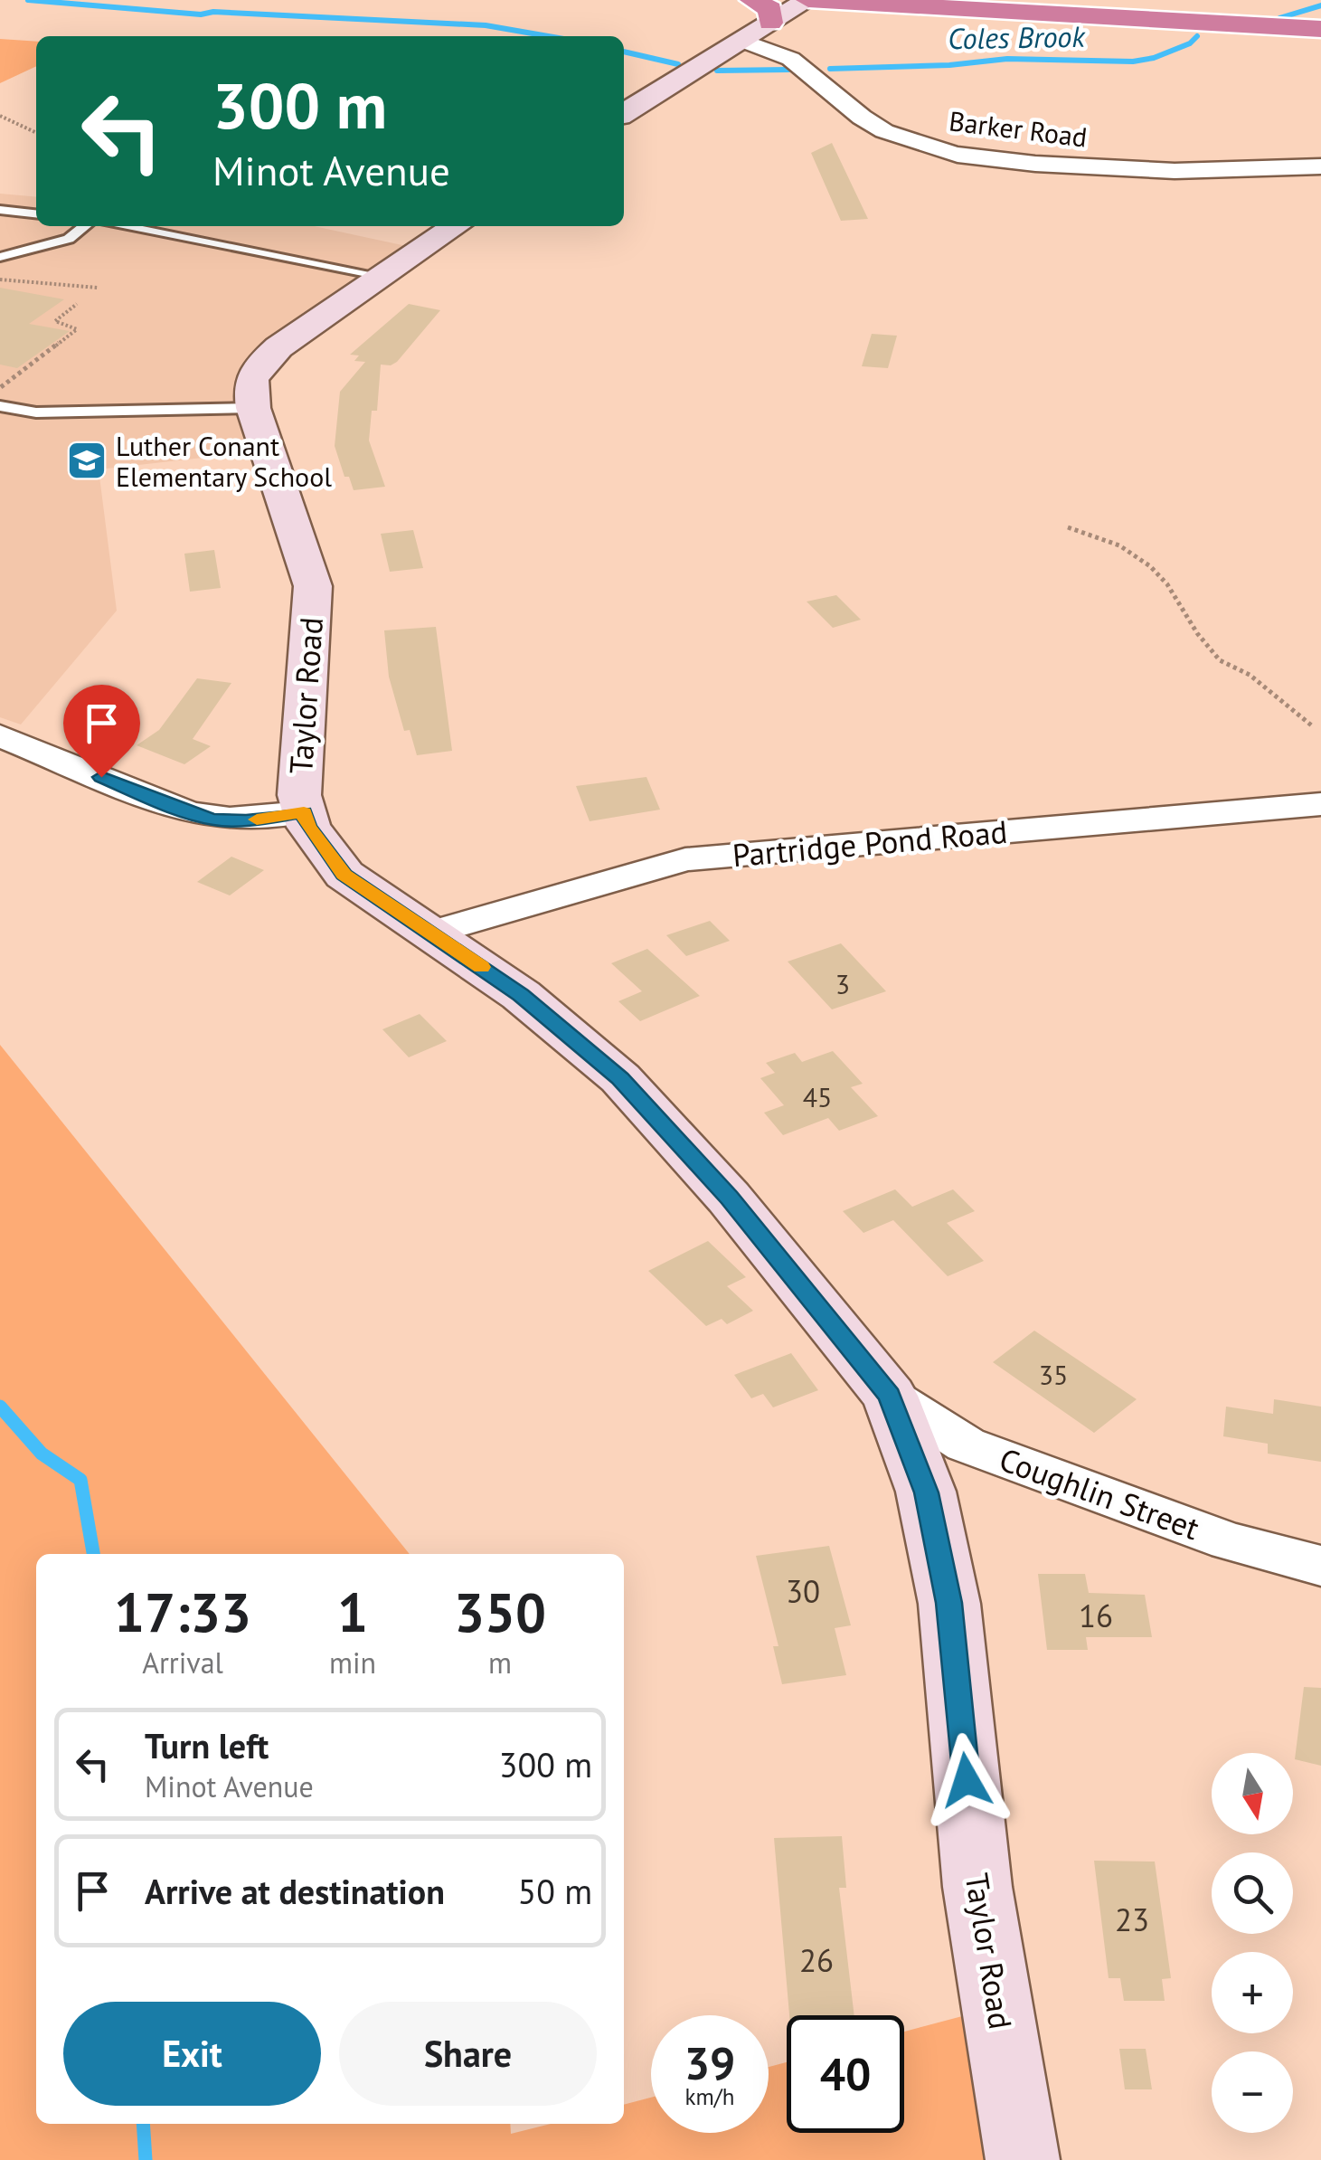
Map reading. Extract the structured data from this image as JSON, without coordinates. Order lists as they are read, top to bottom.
{
  "streets": {
    "street": [
      "Barker Road",
      "Taylor Road",
      "Partridge Pond Road",
      "Coughlin Street"
    ]
  },
  "crossings": [
    ["Taylor Road", "Partridge Pond Road"],
    ["Taylor Road", "Coughlin Street"]
  ],
  "water": ["Coles Brook"],
  "places": {
    "school or university": ["Luther Conant Elementary School"]
  },
  "house_numbers": [
    "3",
    "45",
    "35",
    "30",
    "16",
    "23",
    "26"
  ],
  "north": "bottom",
  "page": {
    "turn": ["300 m", "Minot Avenue"],
    "eta": [
      "17:33",
      "Arrival",
      "1",
      "min",
      "350",
      "m"
    ],
    "list": [
      {
        "name": "Turn left",
        "note": "Minot Avenue",
        "value": "300 m"
      },
      {
        "name": "Arrive at destination",
        "value": "50 m"
      }
    ],
    "map_buttons": ["+", "−"],
    "buttons": ["Exit", "Share"],
    "speed": "39 km/h",
    "limit": "40"
  }
}
